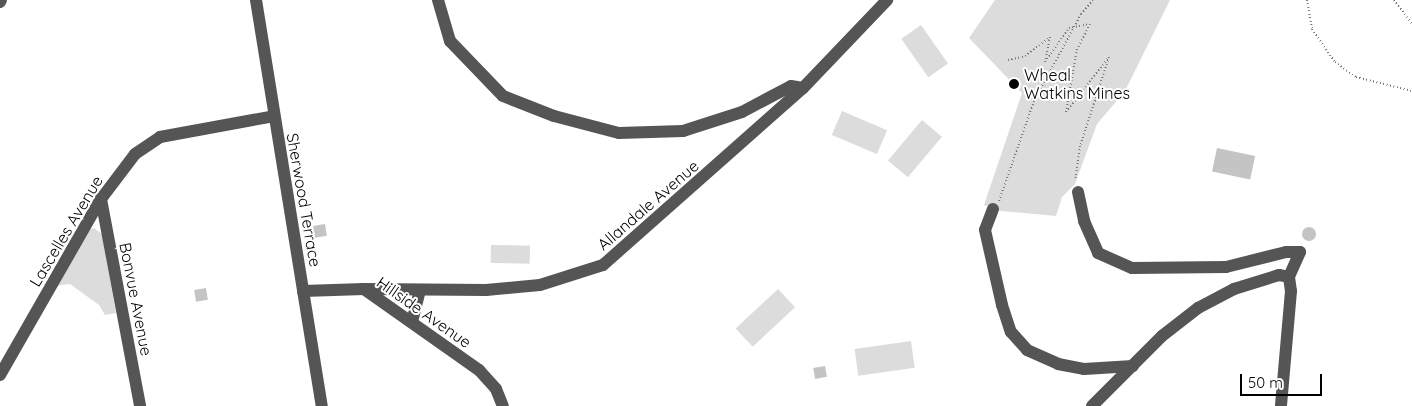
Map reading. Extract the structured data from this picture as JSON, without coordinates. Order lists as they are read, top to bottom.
{
  "streets": {
    "street": [
      "Sherwood Terrace",
      "Allandale Avenue",
      "Lascelles Avenue",
      "Bonvue Avenue",
      "Hillside Avenue"
    ]
  },
  "crossings": [
    ["Sherwood Terrace", "Lascelles Avenue"],
    ["Sherwood Terrace", "Hillside Avenue"],
    ["Allandale Avenue", "Hillside Avenue"],
    ["Lascelles Avenue", "Bonvue Avenue"]
  ],
  "places": ["Wheal Watkins Mines"],
  "scale_bar": "50 m"
}
